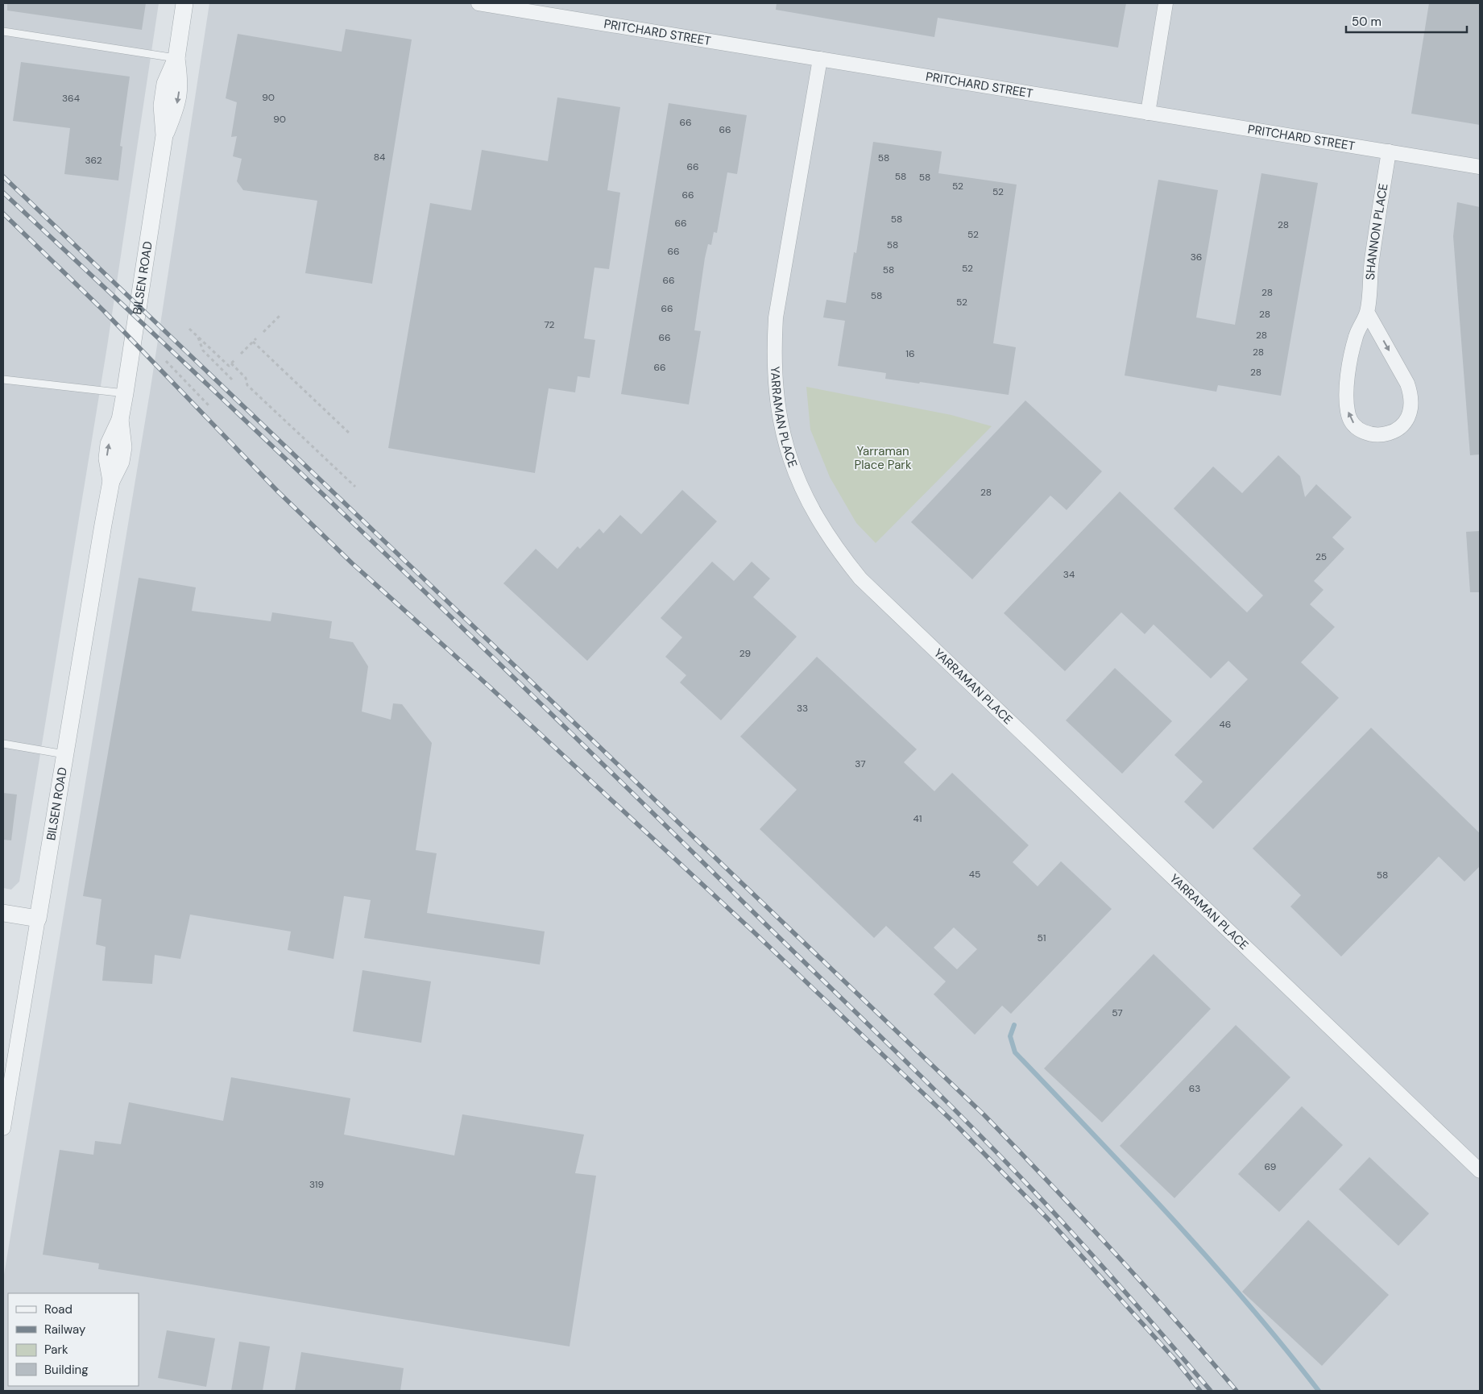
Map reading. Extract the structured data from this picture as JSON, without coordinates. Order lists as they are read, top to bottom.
{
  "streets": {
    "street": [
      "PRITCHARD STREET",
      "SHANNON PLACE",
      "BILSEN ROAD",
      "YARRAMAN PLACE"
    ]
  },
  "crossings": [
    ["PRITCHARD STREET", "SHANNON PLACE"],
    ["PRITCHARD STREET", "YARRAMAN PLACE"]
  ],
  "parks": ["Yarraman Place Park"],
  "house_numbers": [
    "90",
    "364",
    "90",
    "66",
    "66",
    "84",
    "58",
    "362",
    "66",
    "58",
    "58",
    "52",
    "52",
    "66",
    "58",
    "66",
    "28",
    "52",
    "58",
    "66",
    "36",
    "52",
    "58",
    "66",
    "28",
    "58",
    "52",
    "66",
    "28",
    "72",
    "28",
    "66",
    "28",
    "16",
    "66",
    "28",
    "28",
    "25",
    "34",
    "29",
    "33",
    "46",
    "37",
    "41",
    "45",
    "58",
    "51",
    "57",
    "63",
    "69",
    "319"
  ],
  "legend": [
    "Road",
    "Railway",
    "Park",
    "Building"
  ],
  "scale_bar": "50 m"
}
